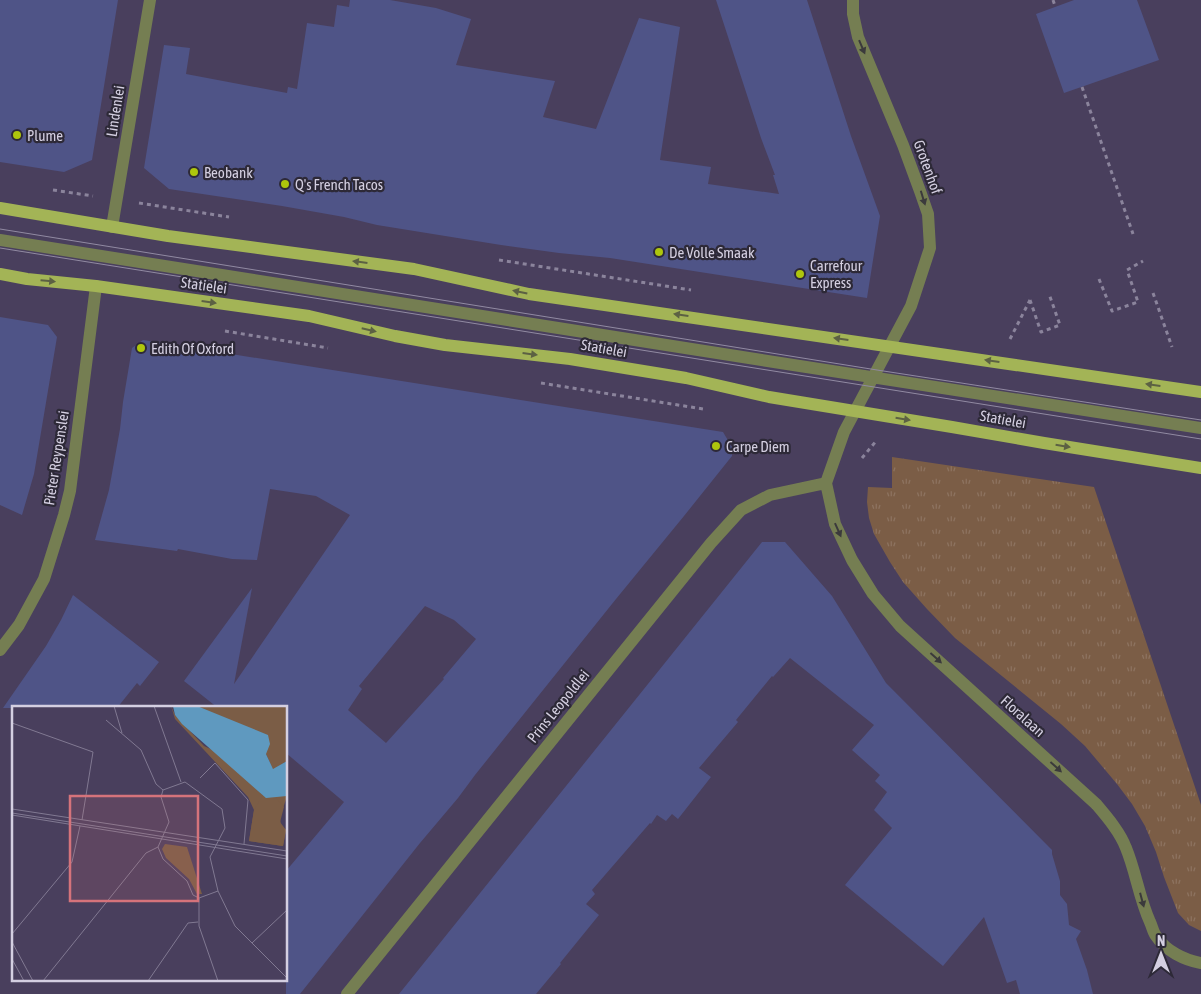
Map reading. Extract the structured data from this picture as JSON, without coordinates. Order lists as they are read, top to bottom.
{
  "streets": {
    "main road": ["Statielei"],
    "street": [
      "Lindenlei",
      "Grotenhof",
      "Pieter Reypenslei",
      "Prins Leopoldlei",
      "Floralaan"
    ]
  },
  "crossings": [
    ["Grotenhof", "Statielei"],
    ["Grotenhof", "Prins Leopoldlei"],
    ["Grotenhof", "Floralaan"],
    ["Statielei", "Pieter Reypenslei"],
    ["Prins Leopoldlei", "Floralaan"]
  ],
  "one_way": ["Grotenhof", "Floralaan"],
  "places": [
    "Plume",
    "Beobank",
    "Q's French Tacos",
    "De Volle Smaak",
    "Carrefour Express",
    "Edith Of Oxford",
    "Carpe Diem"
  ],
  "north": "top"
}
